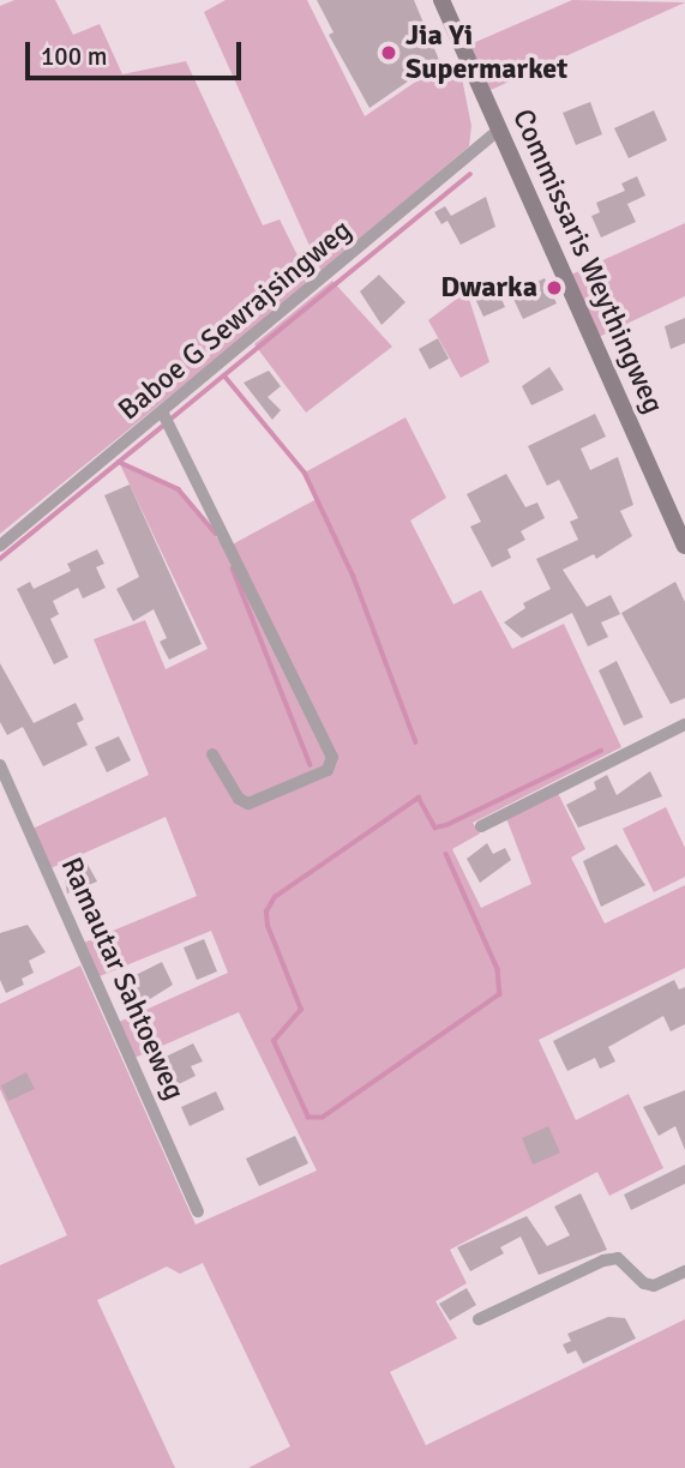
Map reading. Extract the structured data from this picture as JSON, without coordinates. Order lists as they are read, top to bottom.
{
  "streets": {
    "main road": ["Commissaris Weythingweg"],
    "street": ["Baboe G Sewrajsingweg", "Ramautar Sahtoeweg"]
  },
  "crossings": [
    ["Commissaris Weythingweg", "Baboe G Sewrajsingweg"]
  ],
  "places": ["Jia Yi Supermarket", "Dwarka"],
  "scale_bar": "100 m"
}
